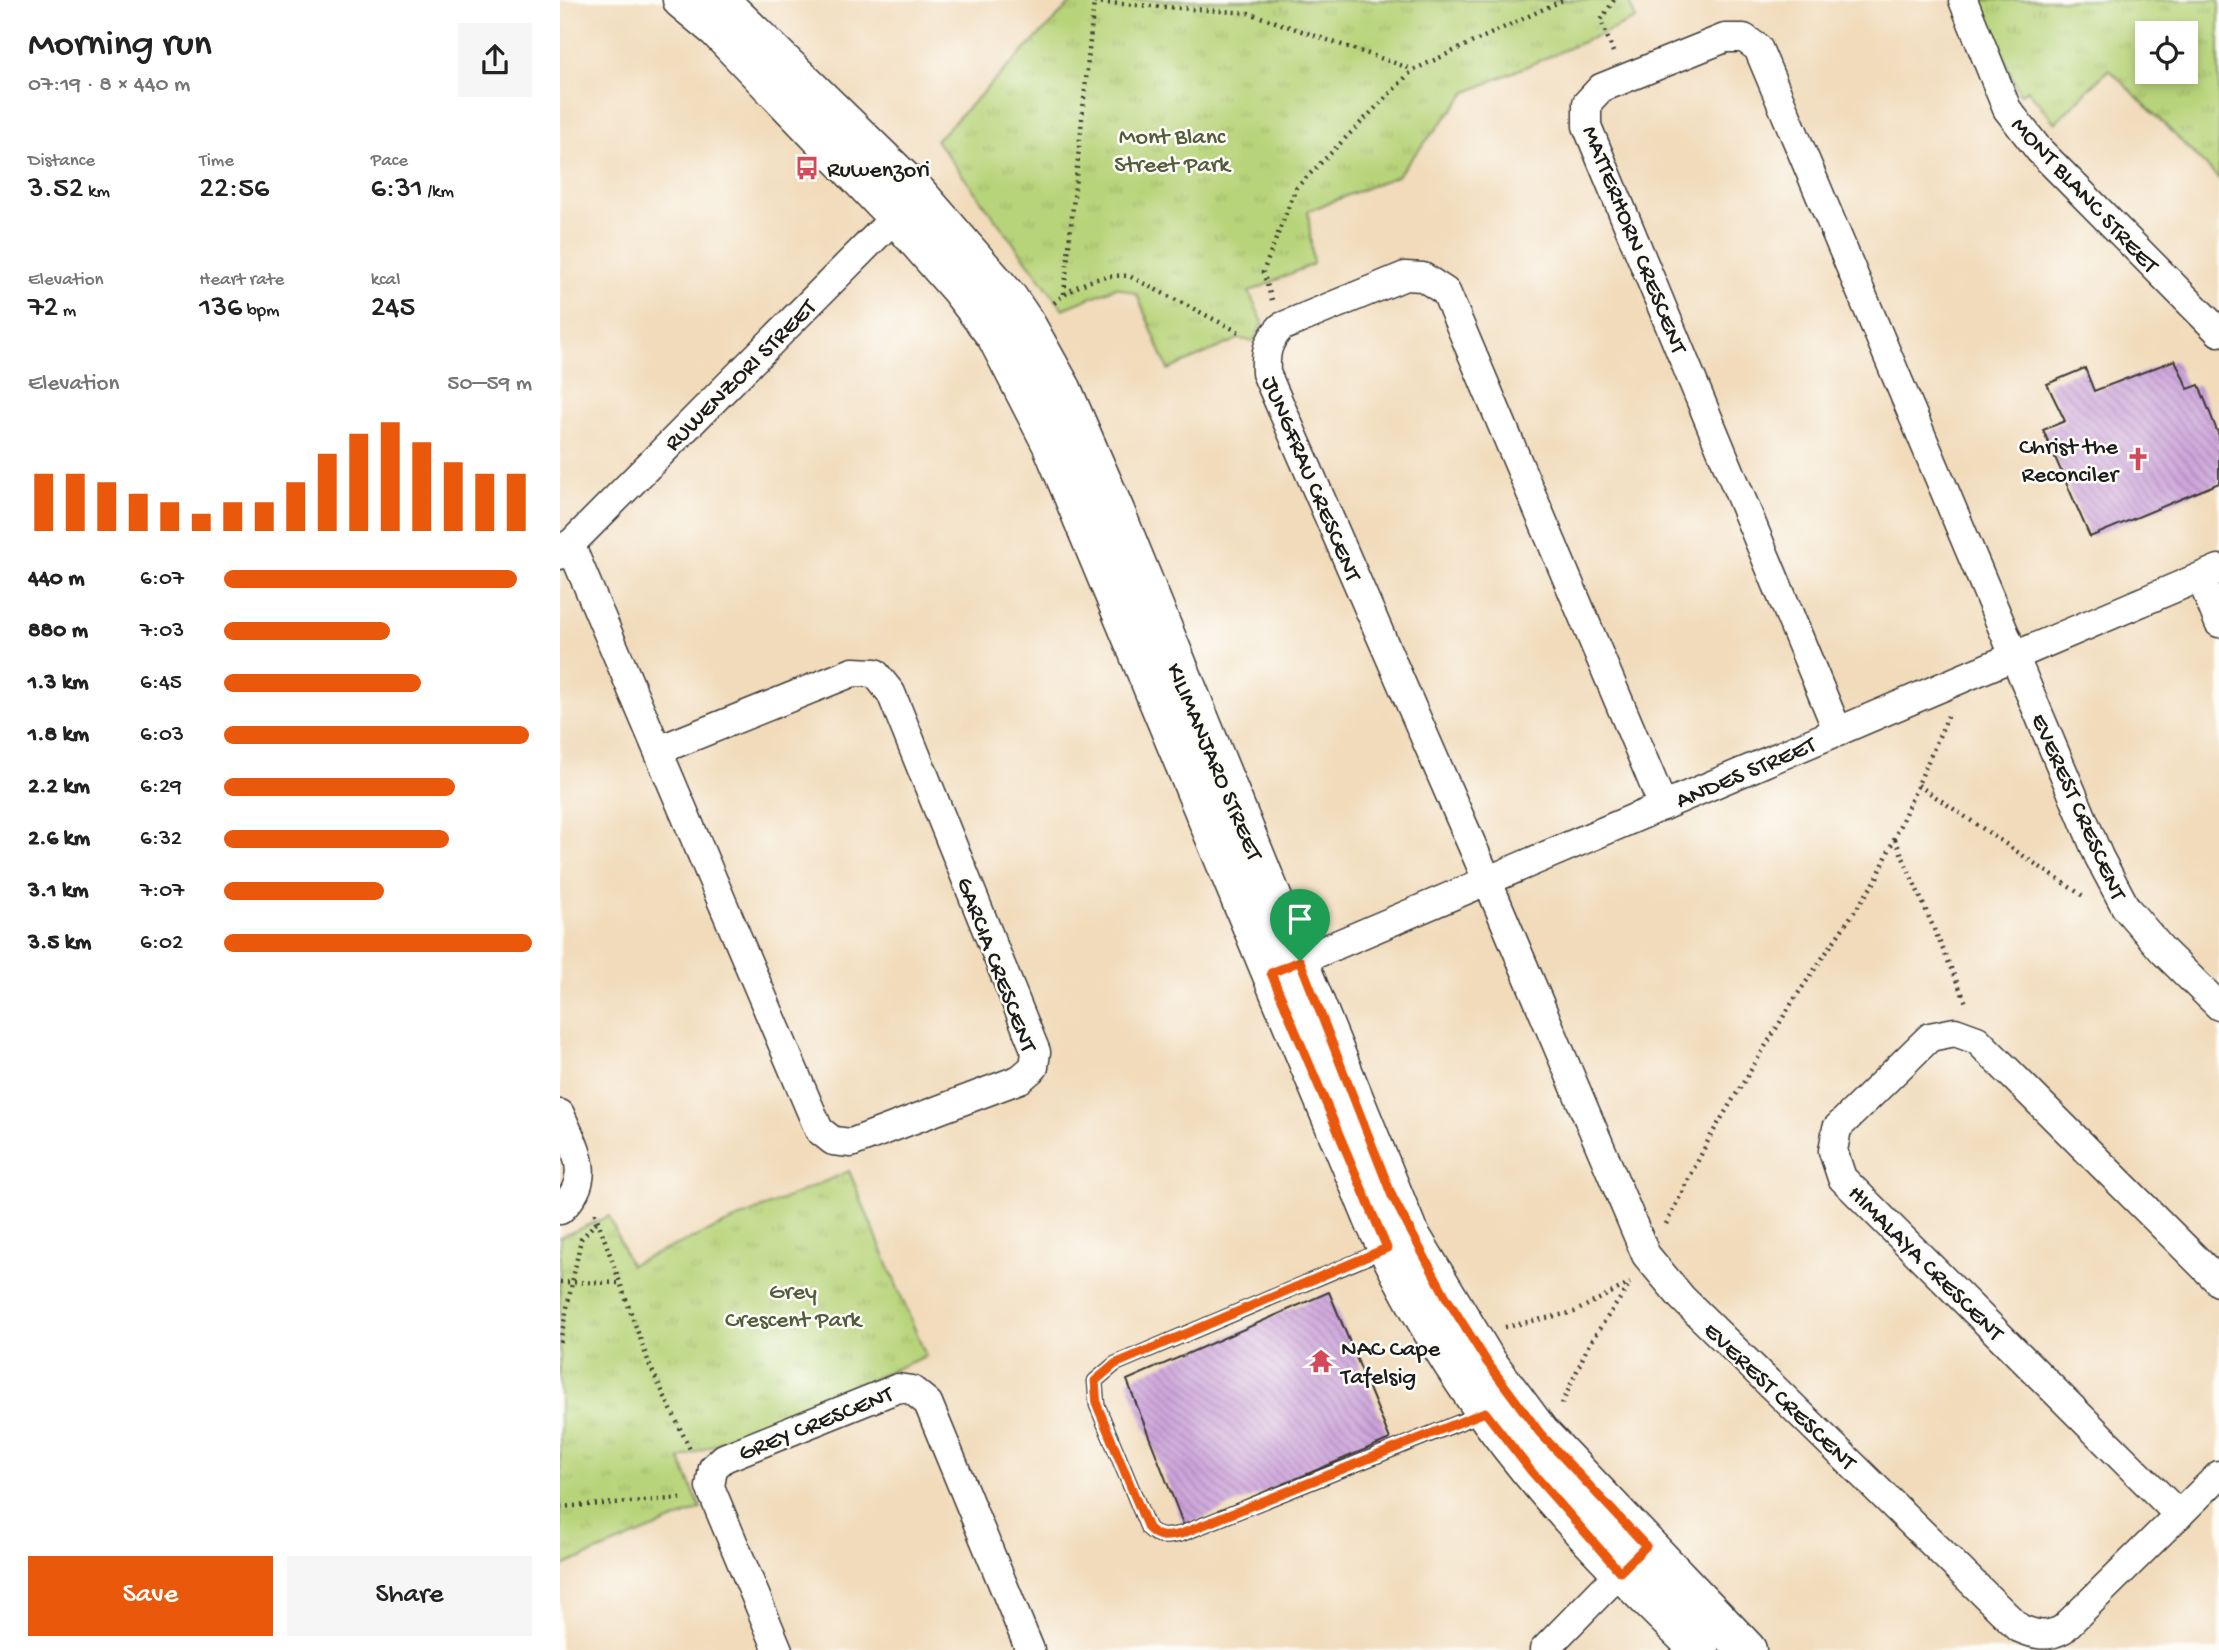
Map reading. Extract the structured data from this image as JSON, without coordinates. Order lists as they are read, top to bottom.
{
  "streets": {
    "street": [
      "MONT BLANC STREET",
      "MATTERHORN CRESCENT",
      "RUWENZORI STREET",
      "JUNGFRAU CRESCENT",
      "KILIMANJARO STREET",
      "ANDES STREET",
      "EVEREST CRESCENT",
      "GARCIA CRESCENT",
      "HIMALAYA CRESCENT",
      "GREY CRESCENT"
    ]
  },
  "crossings": [
    ["MATTERHORN CRESCENT", "ANDES STREET"],
    ["MATTERHORN CRESCENT", "EVEREST CRESCENT"],
    ["RUWENZORI STREET", "KILIMANJARO STREET"],
    ["RUWENZORI STREET", "GARCIA CRESCENT"],
    ["JUNGFRAU CRESCENT", "ANDES STREET"],
    ["JUNGFRAU CRESCENT", "EVEREST CRESCENT"],
    ["KILIMANJARO STREET", "ANDES STREET"],
    ["ANDES STREET", "EVEREST CRESCENT"],
    ["EVEREST CRESCENT", "HIMALAYA CRESCENT"]
  ],
  "parks": ["Mont Blanc Street Park", "Grey Crescent Park"],
  "places": {
    "bus stop": ["Ruwenzori"],
    "church": ["Christ the Reconciler"],
    "temple": ["NAC Cape Tafelsig"]
  },
  "page": {
    "heading": ["Morning run", "07:19 · 8 × 440 m"],
    "stats": [
      ["Distance", "3.52 km"],
      ["Time", "22:56"],
      ["Pace", "6:31 /km"],
      ["Elevation", "72 m"],
      ["Heart rate", "136 bpm"],
      ["kcal", "245"]
    ],
    "chart": ["Elevation", "50–59 m"],
    "list": [
      {
        "name": "440 m",
        "note": "6:07"
      },
      {
        "name": "880 m",
        "note": "7:03"
      },
      {
        "name": "1.3 km",
        "note": "6:45"
      },
      {
        "name": "1.8 km",
        "note": "6:03"
      },
      {
        "name": "2.2 km",
        "note": "6:29"
      },
      {
        "name": "2.6 km",
        "note": "6:32"
      },
      {
        "name": "3.1 km",
        "note": "7:07"
      },
      {
        "name": "3.5 km",
        "note": "6:02"
      }
    ],
    "buttons": ["Save", "Share"]
  }
}
